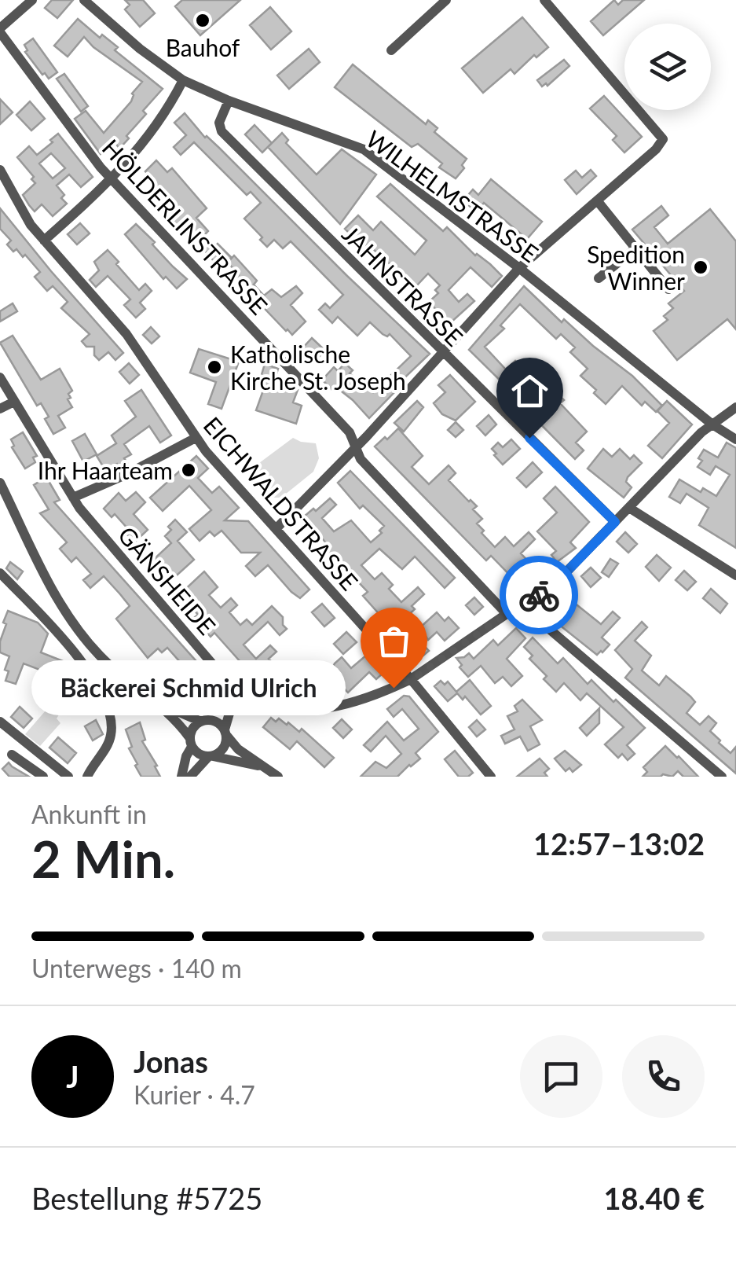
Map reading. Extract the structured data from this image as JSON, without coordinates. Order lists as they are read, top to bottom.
{
  "streets": {
    "street": [
      "WILHELMSTRASSE",
      "HÖLDERLINSTRASSE",
      "JAHNSTRASSE",
      "EICHWALDSTRASSE",
      "GÄNSHEIDE"
    ]
  },
  "crossings": [
    ["WILHELMSTRASSE", "JAHNSTRASSE"],
    ["WILHELMSTRASSE", "GÄNSHEIDE"],
    ["HÖLDERLINSTRASSE", "GÄNSHEIDE"],
    ["JAHNSTRASSE", "GÄNSHEIDE"],
    ["EICHWALDSTRASSE", "GÄNSHEIDE"]
  ],
  "places": [
    "Bauhof",
    "Spedition Winner",
    "Katholische Kirche St. Joseph",
    "Ihr Haarteam",
    "Bäckerei Schmid Ulrich"
  ],
  "page": {
    "bubble": "Bäckerei Schmid Ulrich",
    "heading": ["2 Min.", "Ankunft in", "12:57–13:02"],
    "panel": [
      "Jonas",
      "Kurier · 4.7",
      "Bestellung #5725",
      "18.40 €"
    ],
    "bar": "Unterwegs · 140 m",
    "round": "J"
  }
}
